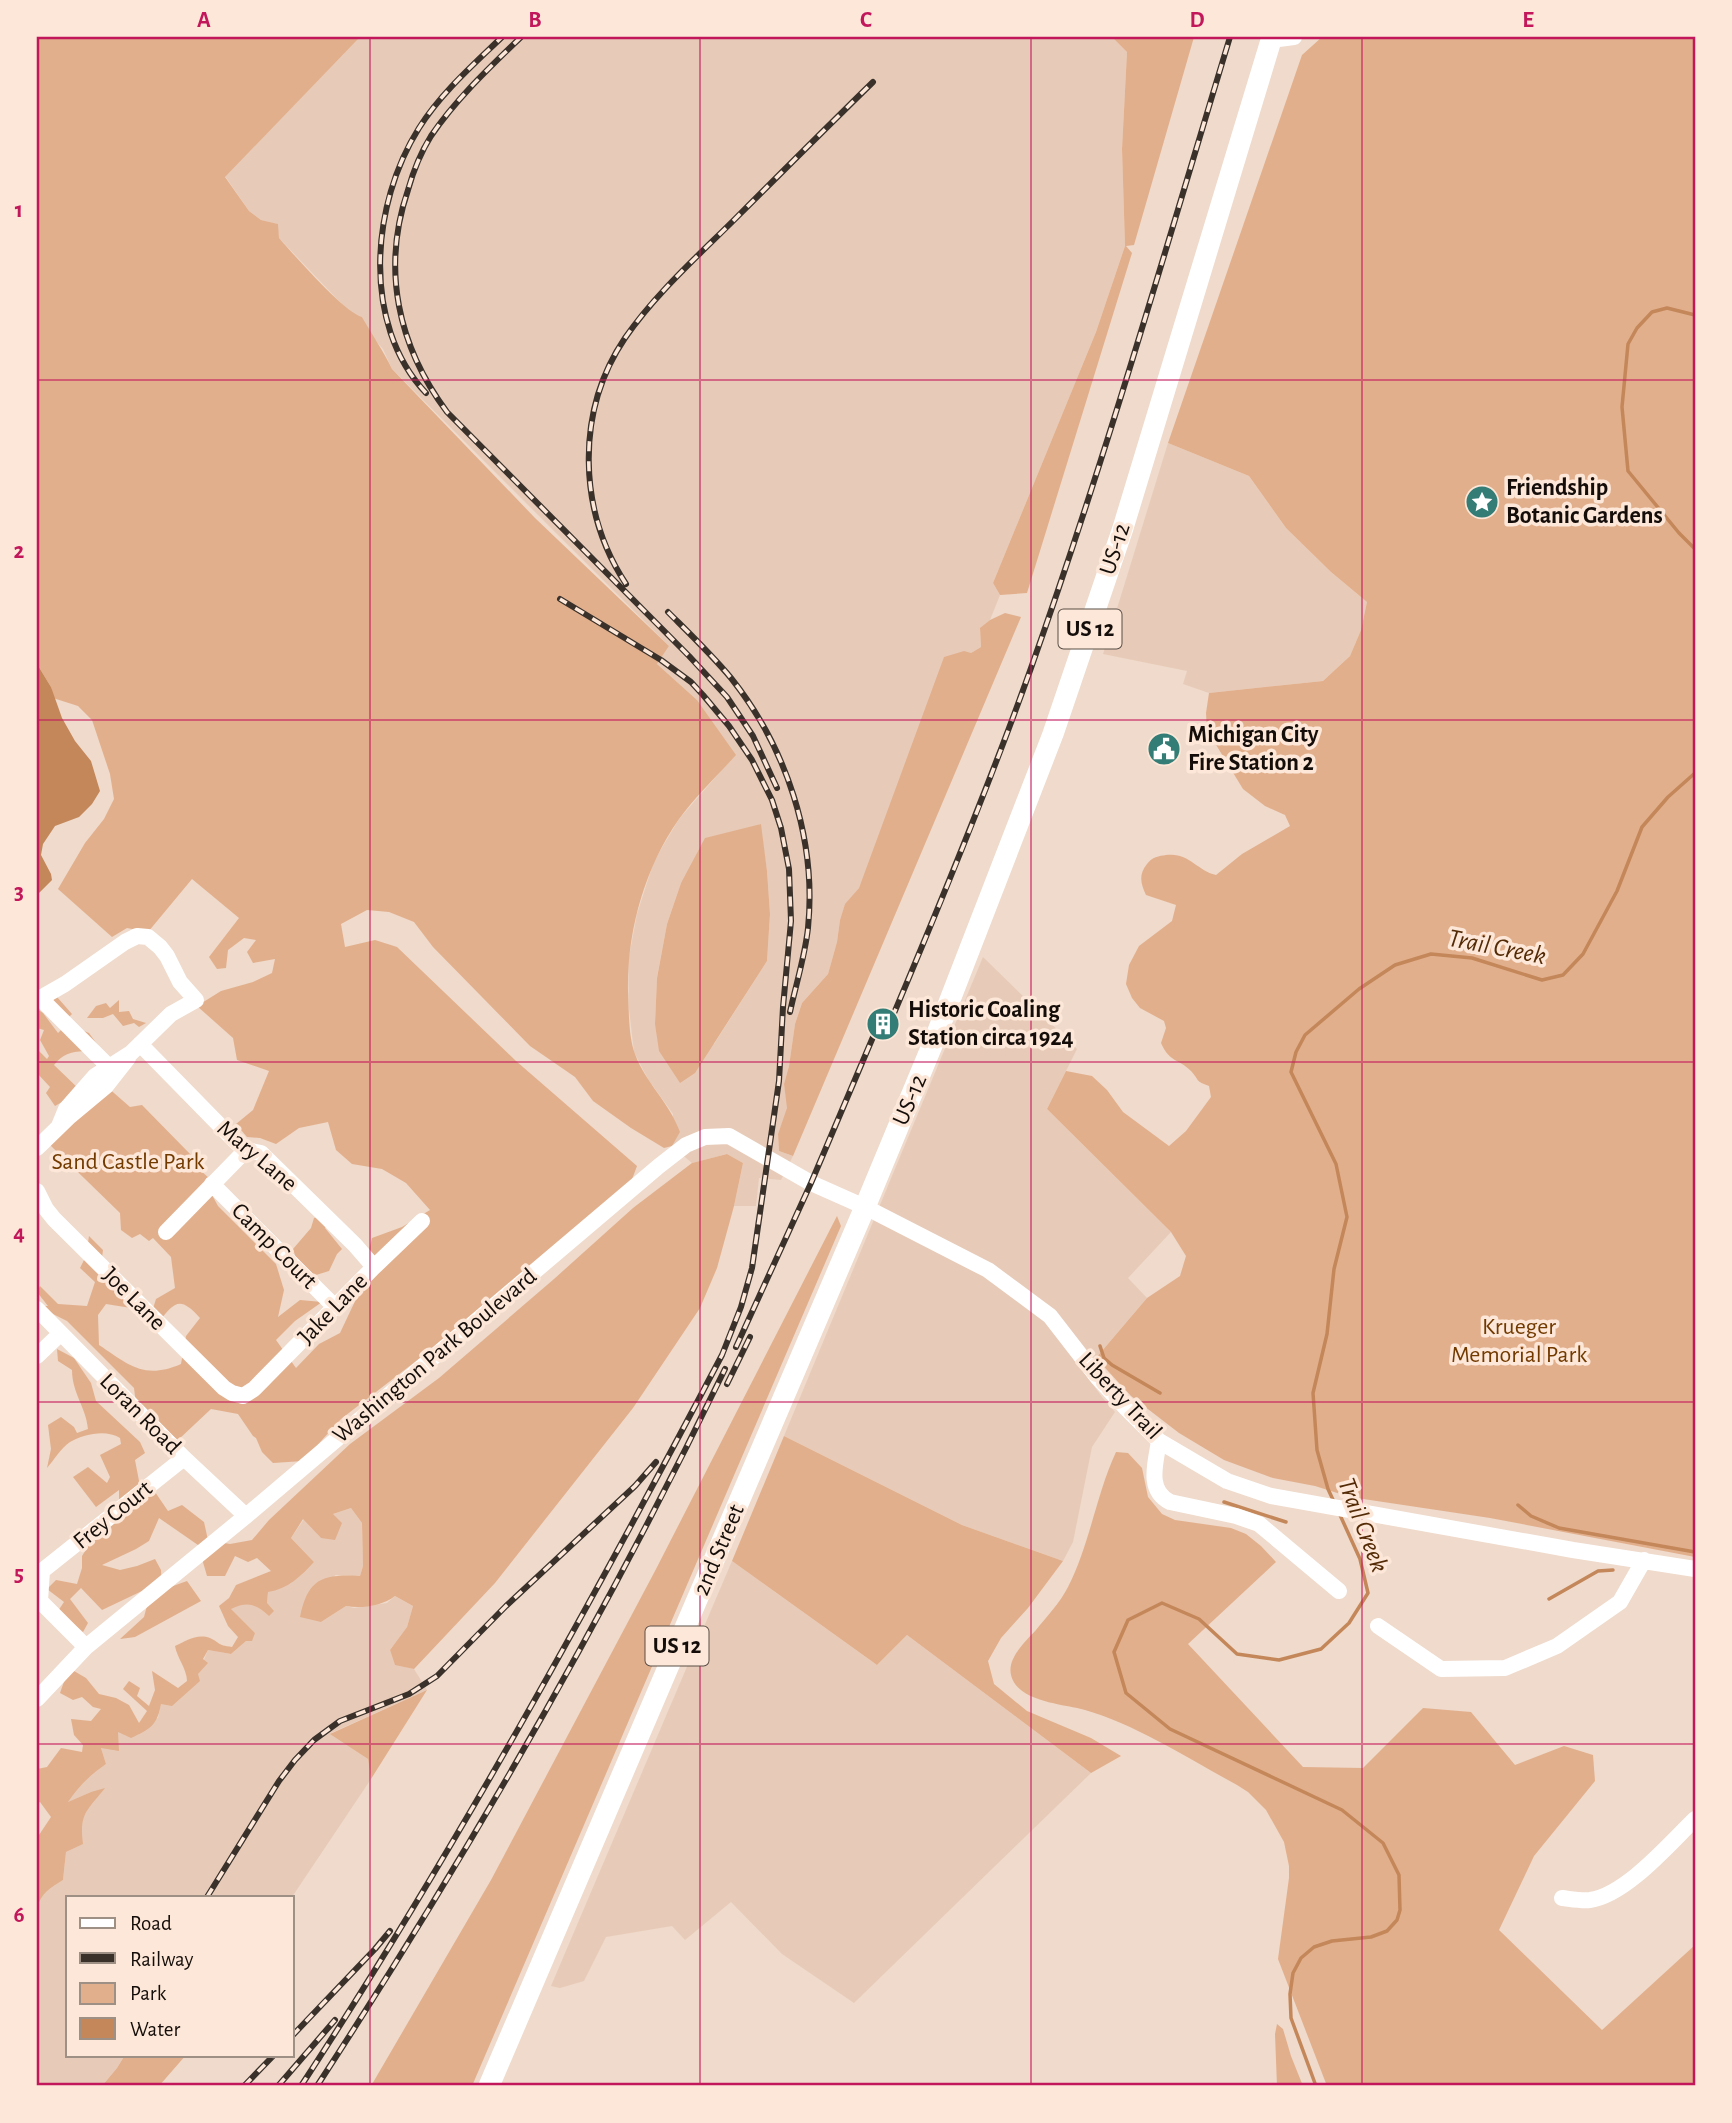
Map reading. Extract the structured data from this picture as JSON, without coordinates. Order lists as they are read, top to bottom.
{
  "streets": {
    "main road": ["US-12", "US 12", "2nd Street"],
    "street": [
      "Mary Lane",
      "Camp Court",
      "Joe Lane",
      "Jake Lane",
      "Washington Park Boulevard",
      "Liberty Trail",
      "Loran Road",
      "Frey Court"
    ]
  },
  "crossings": [
    ["US-12", "Washington Park Boulevard"],
    ["US-12", "Liberty Trail"],
    ["US-12", "2nd Street"],
    ["Mary Lane", "Jake Lane"],
    ["Camp Court", "Jake Lane"],
    ["Joe Lane", "Jake Lane"],
    ["Washington Park Boulevard", "Liberty Trail"],
    ["Washington Park Boulevard", "Loran Road"],
    ["Washington Park Boulevard", "Frey Court"],
    ["Washington Park Boulevard", "2nd Street"],
    ["Liberty Trail", "2nd Street"],
    ["Loran Road", "Frey Court"]
  ],
  "water": ["Trail Creek"],
  "parks": ["Sand Castle Park", "Krueger Memorial Park"],
  "places": {
    "place": ["Friendship Botanic Gardens"],
    "public building": ["Michigan City Fire Station 2"],
    "building": ["Historic Coaling Station circa 1924"]
  },
  "legend": [
    "Road",
    "Railway",
    "Park",
    "Water"
  ],
  "grid": {
    "columns": [
      "A",
      "B",
      "C",
      "D",
      "E"
    ],
    "rows": [
      "1",
      "2",
      "3",
      "4",
      "5",
      "6"
    ]
  }
}
